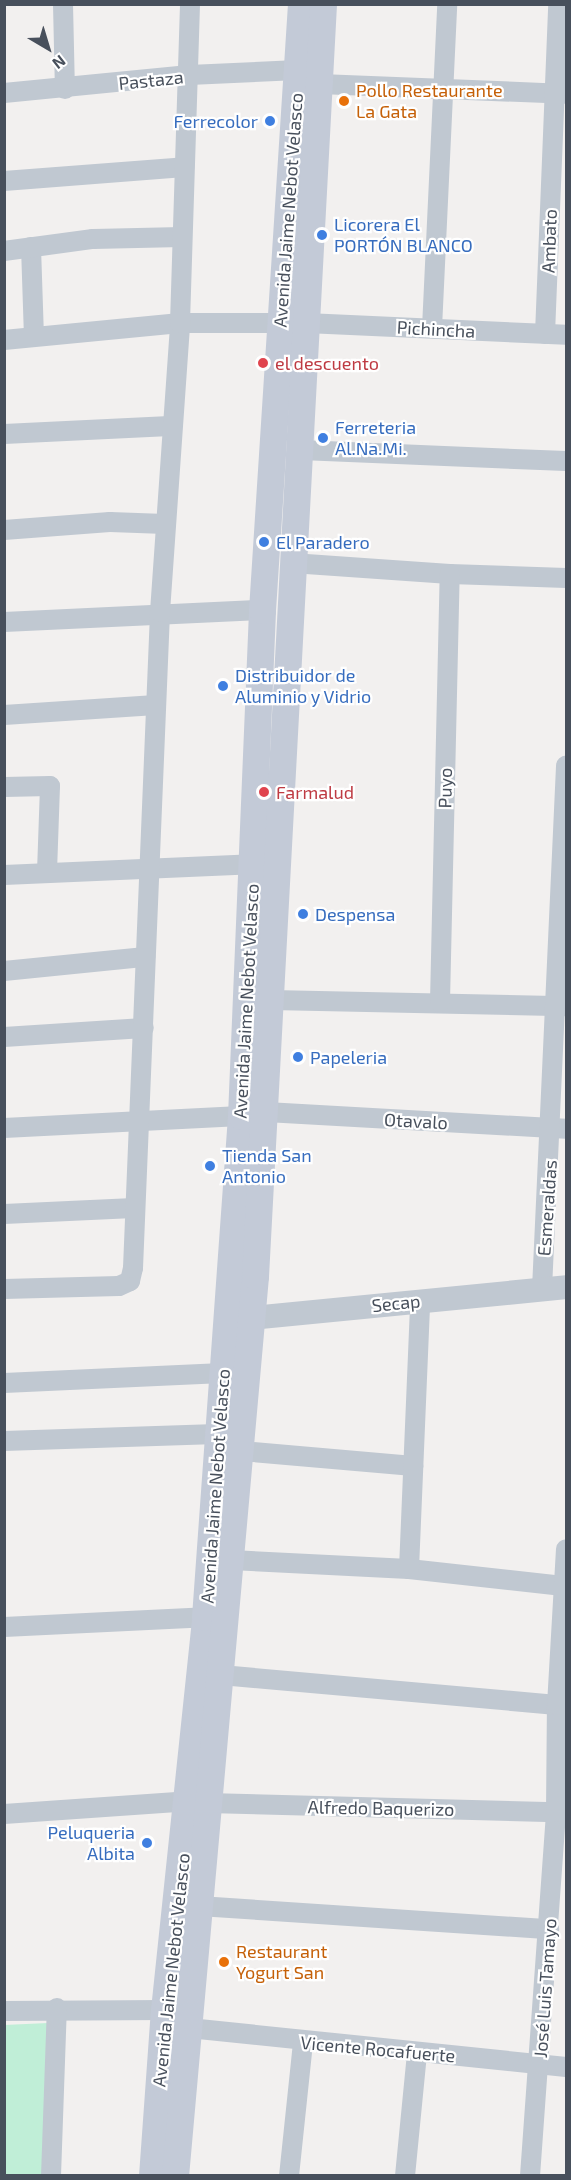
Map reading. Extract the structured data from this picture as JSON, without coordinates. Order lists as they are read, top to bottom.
{
  "streets": {
    "main road": ["Avenida Jaime Nebot Velasco"],
    "street": [
      "Pastaza",
      "Ambato",
      "Pichincha",
      "Puyo",
      "Otavalo",
      "Esmeraldas",
      "Secap",
      "Alfredo Baquerizo",
      "José Luis Tamayo",
      "Vicente Rocafuerte"
    ]
  },
  "crossings": [
    ["Pastaza", "Avenida Jaime Nebot Velasco"],
    ["Pastaza", "Ambato"],
    ["Avenida Jaime Nebot Velasco", "Pichincha"],
    ["Avenida Jaime Nebot Velasco", "Otavalo"],
    ["Avenida Jaime Nebot Velasco", "Secap"],
    ["Avenida Jaime Nebot Velasco", "Alfredo Baquerizo"],
    ["Avenida Jaime Nebot Velasco", "Vicente Rocafuerte"],
    ["Ambato", "Pichincha"],
    ["Otavalo", "Esmeraldas"],
    ["Esmeraldas", "Secap"],
    ["Alfredo Baquerizo", "José Luis Tamayo"],
    ["José Luis Tamayo", "Vicente Rocafuerte"]
  ],
  "places": [
    "Pollo Restaurante La Gata",
    "Ferrecolor",
    "Licorera El PORTÓN BLANCO",
    "el descuento",
    "Ferreteria Al.Na.Mi.",
    "El Paradero",
    "Distribuidor de Aluminio y Vidrio",
    "Farmalud",
    "Despensa",
    "Papeleria",
    "Tienda San Antonio",
    "Peluqueria Albita",
    "Restaurant Yogurt San"
  ],
  "north": "bottom right"
}
